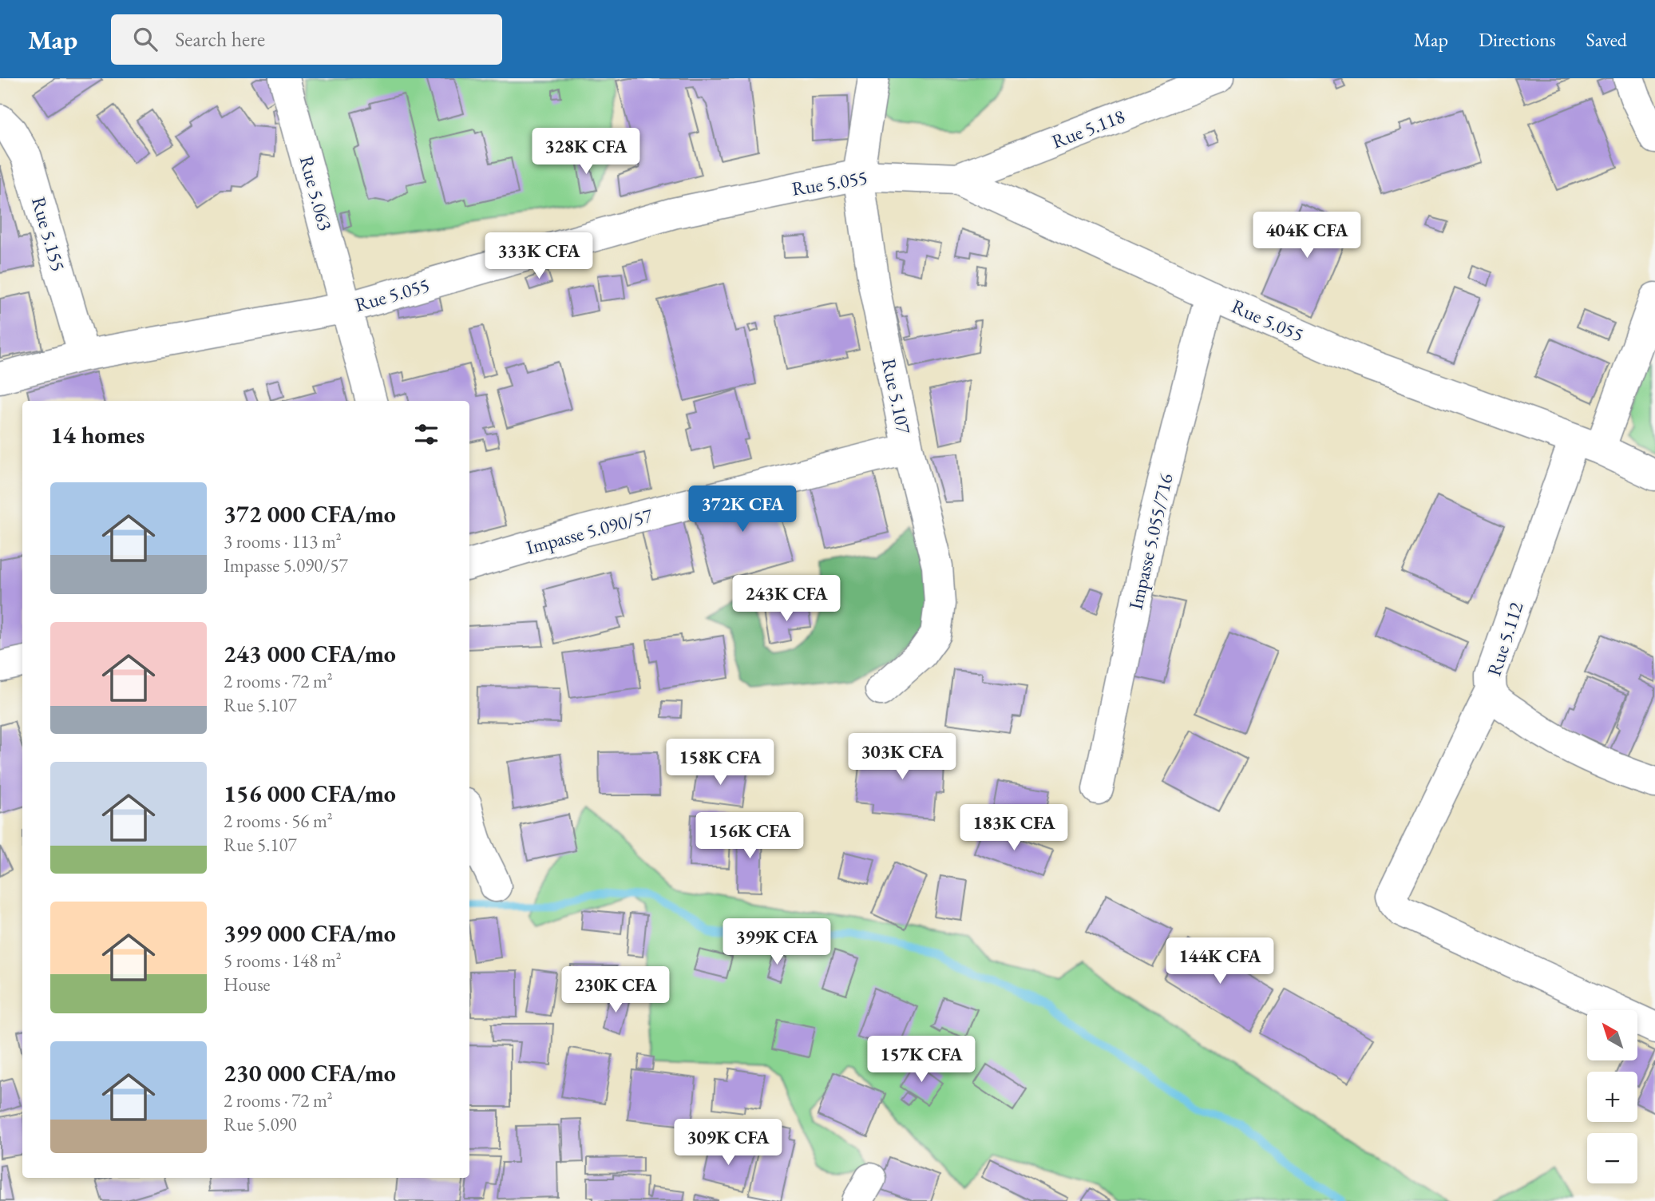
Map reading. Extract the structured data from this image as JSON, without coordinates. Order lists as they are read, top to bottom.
{
  "streets": {
    "street": [
      "Rue 5.118",
      "Rue 5.055",
      "Rue 5.063",
      "Rue 5.155",
      "Rue 5.107",
      "Impasse 5.090/57",
      "Impasse 5.055/716",
      "Rue 5.112"
    ]
  },
  "crossings": [
    ["Rue 5.118", "Rue 5.055"],
    ["Rue 5.055", "Rue 5.063"],
    ["Rue 5.055", "Rue 5.155"],
    ["Rue 5.055", "Rue 5.107"],
    ["Rue 5.055", "Impasse 5.055/716"],
    ["Rue 5.055", "Rue 5.112"],
    ["Rue 5.107", "Impasse 5.090/57"]
  ],
  "north": "top left",
  "page": {
    "header": "Map",
    "search": "Search here",
    "nav": ["Map", "Directions", "Saved"],
    "price": [
      "328K CFA",
      "404K CFA",
      "333K CFA",
      "372K CFA",
      "243K CFA",
      "303K CFA",
      "158K CFA",
      "183K CFA",
      "156K CFA",
      "399K CFA",
      "144K CFA",
      "230K CFA",
      "157K CFA",
      "309K CFA"
    ],
    "heading": "14 homes",
    "list": [
      {
        "name": "372 000 CFA/mo",
        "note": "3 rooms · 113 m² · Impasse 5.090/57"
      },
      {
        "name": "243 000 CFA/mo",
        "note": "2 rooms · 72 m² · Rue 5.107"
      },
      {
        "name": "156 000 CFA/mo",
        "note": "2 rooms · 56 m² · Rue 5.107"
      },
      {
        "name": "399 000 CFA/mo",
        "note": "5 rooms · 148 m² · House"
      },
      {
        "name": "230 000 CFA/mo",
        "note": "2 rooms · 72 m² · Rue 5.090"
      }
    ],
    "map_buttons": ["+", "−"]
  }
}
